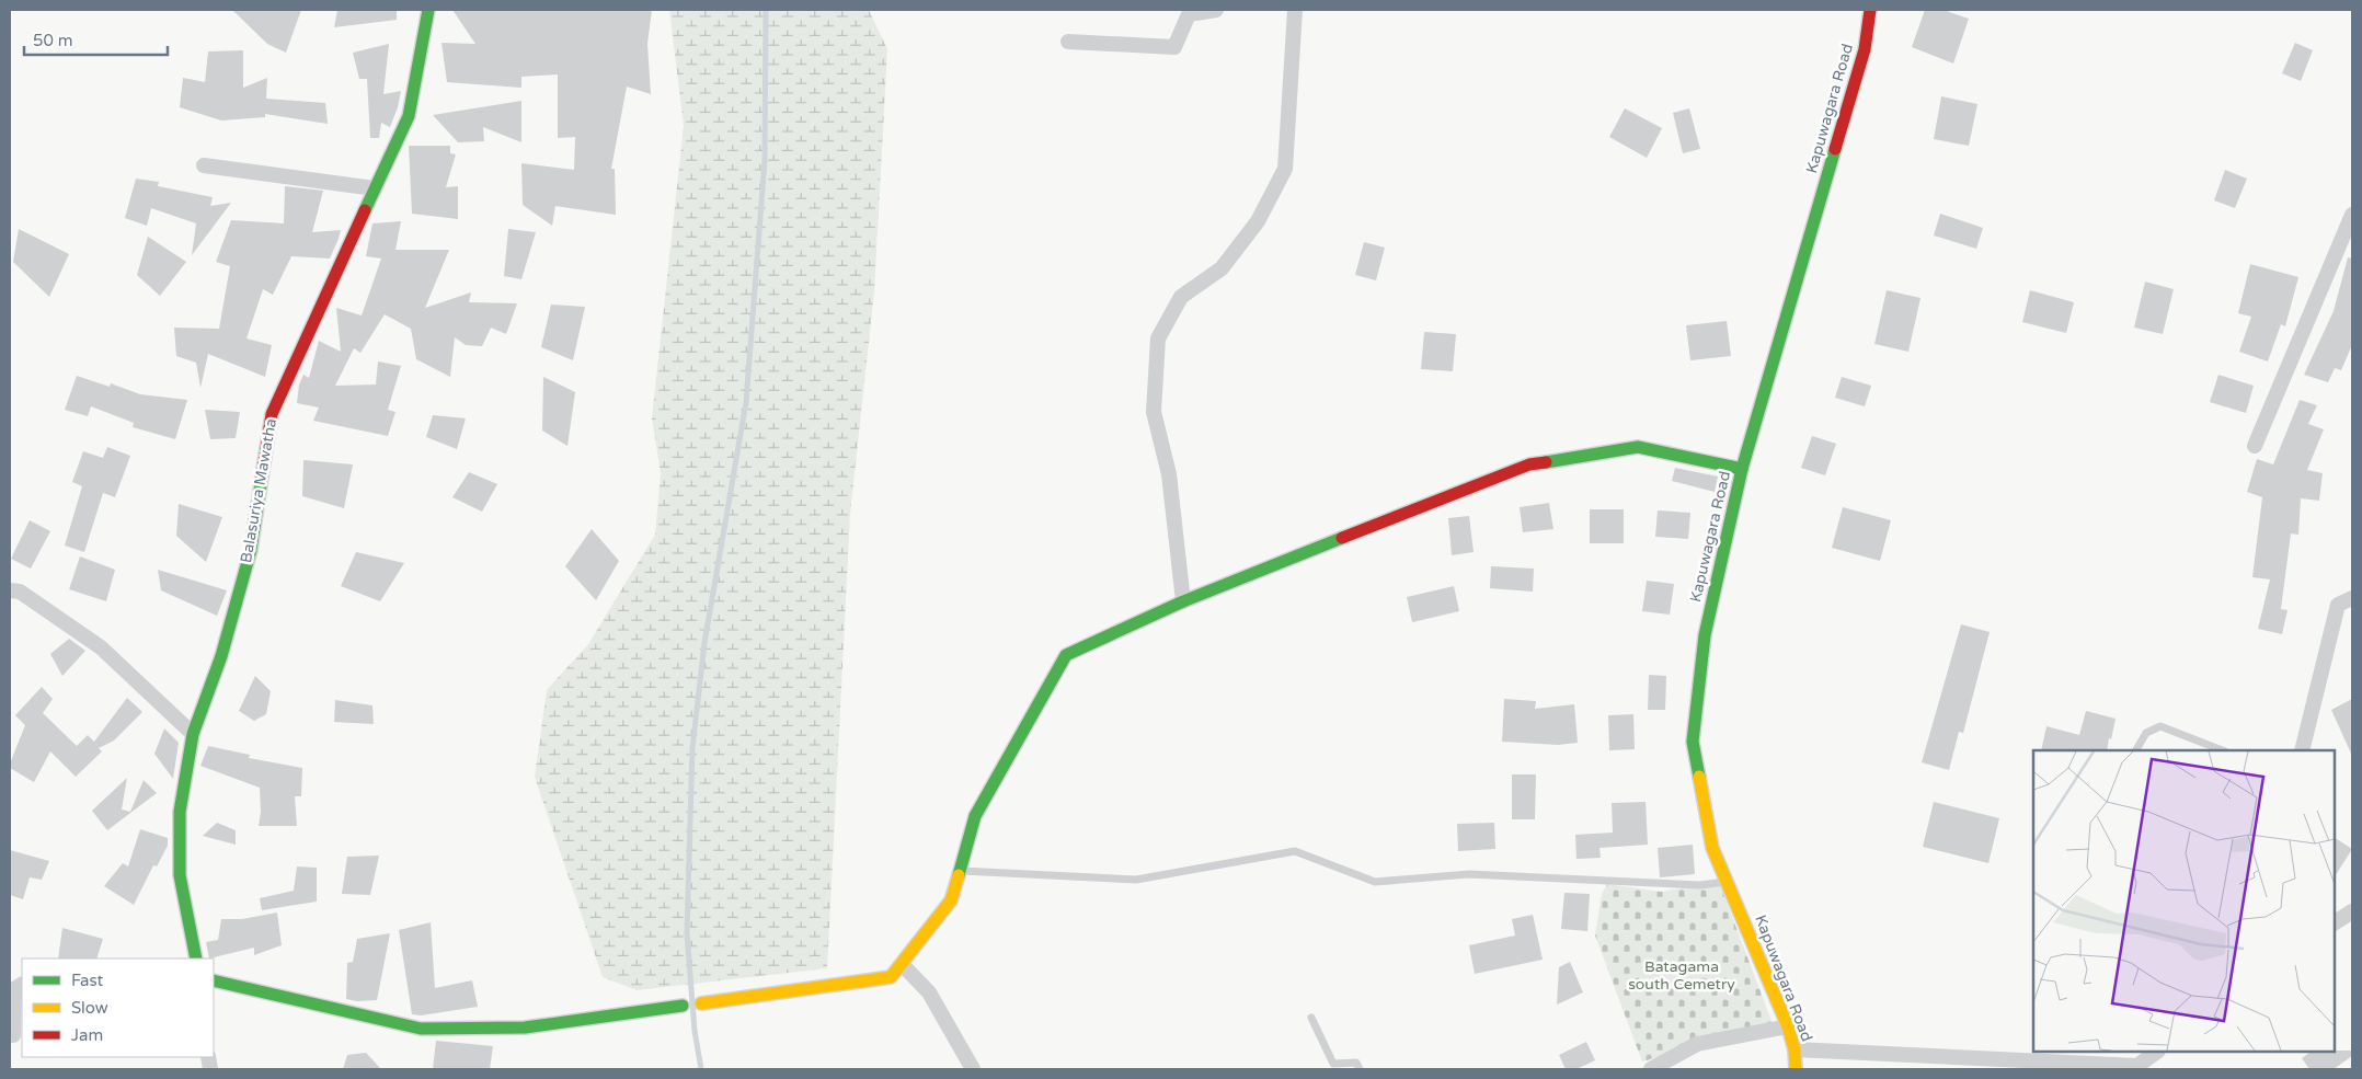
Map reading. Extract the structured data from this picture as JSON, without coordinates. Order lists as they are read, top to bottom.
{
  "streets": {
    "street": ["Kapuwagara Road", "Balasuriya Mawatha"]
  },
  "parks": ["Batagama south Cemetry"],
  "legend": ["Fast", "Slow", "Jam"],
  "scale_bar": "50 m"
}
